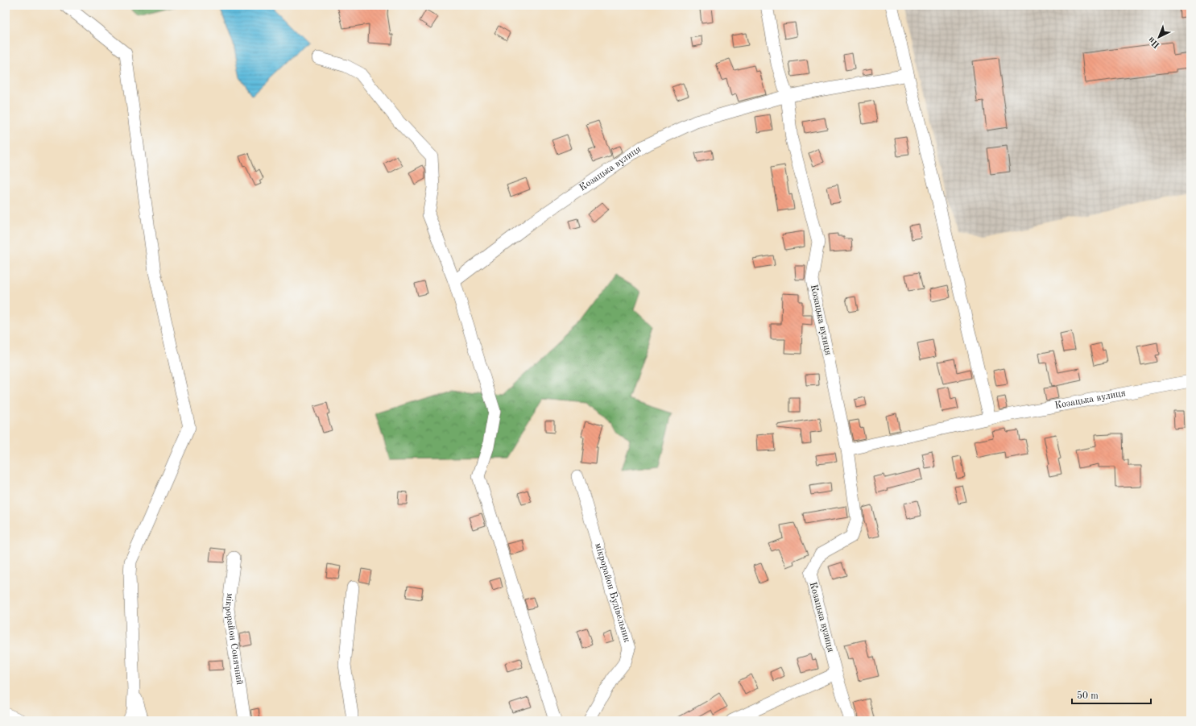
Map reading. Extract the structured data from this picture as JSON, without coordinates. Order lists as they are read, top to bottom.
{
  "streets": {
    "street": ["Козацька вулиця", "мікрорайон Будівельник", "мікрорайон Сонячний"]
  },
  "scale_bar": "50 m",
  "north": "bottom left"
}
